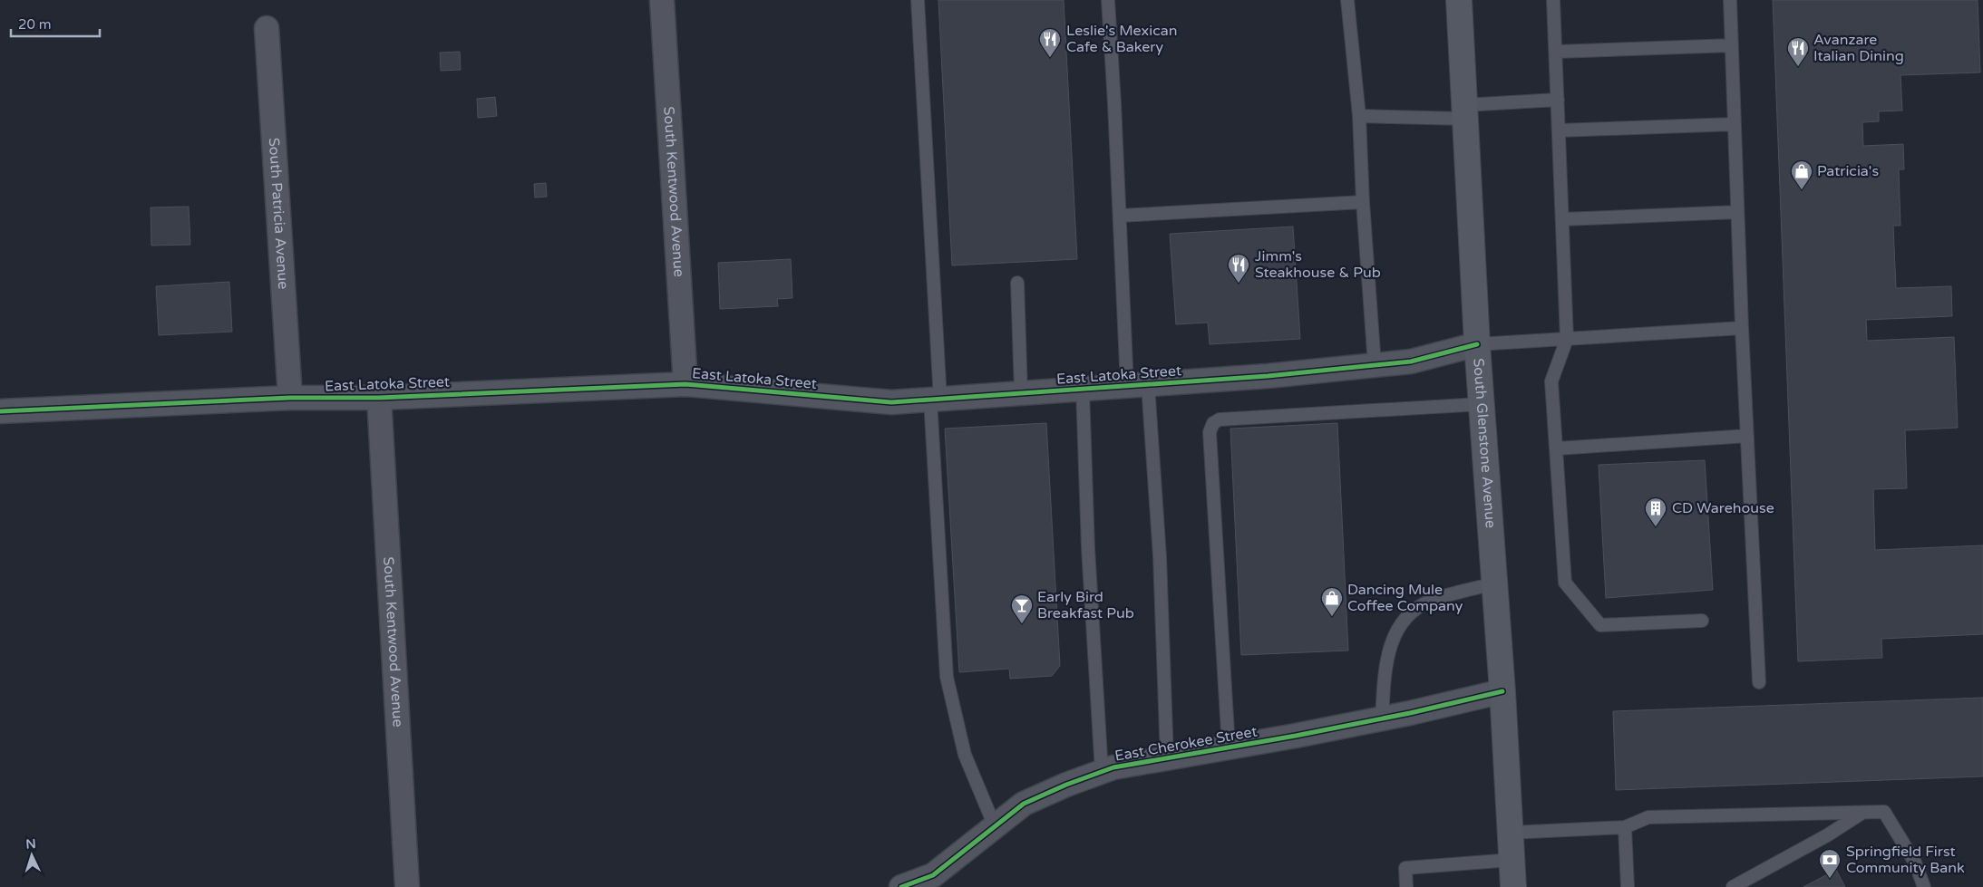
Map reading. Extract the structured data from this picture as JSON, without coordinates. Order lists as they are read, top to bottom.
{
  "streets": {
    "main road": ["South Glenstone Avenue"],
    "street": [
      "South Kentwood Avenue",
      "South Patricia Avenue",
      "East Latoka Street",
      "East Cherokee Street"
    ]
  },
  "crossings": [
    ["South Kentwood Avenue", "East Latoka Street"],
    ["South Patricia Avenue", "East Latoka Street"],
    ["East Latoka Street", "South Glenstone Avenue"],
    ["South Glenstone Avenue", "East Cherokee Street"]
  ],
  "places": {
    "restaurant": ["Leslie's Mexican Cafe & Bakery", "Avanzare Italian Dining", "Jimm's Steakhouse & Pub"],
    "shop": ["Patricia's", "Dancing Mule Coffee Company"],
    "building": ["CD Warehouse"],
    "bar": ["Early Bird Breakfast Pub"],
    "bank": ["Springfield First Community Bank"]
  },
  "scale_bar": "20 m",
  "north": "top"
}
